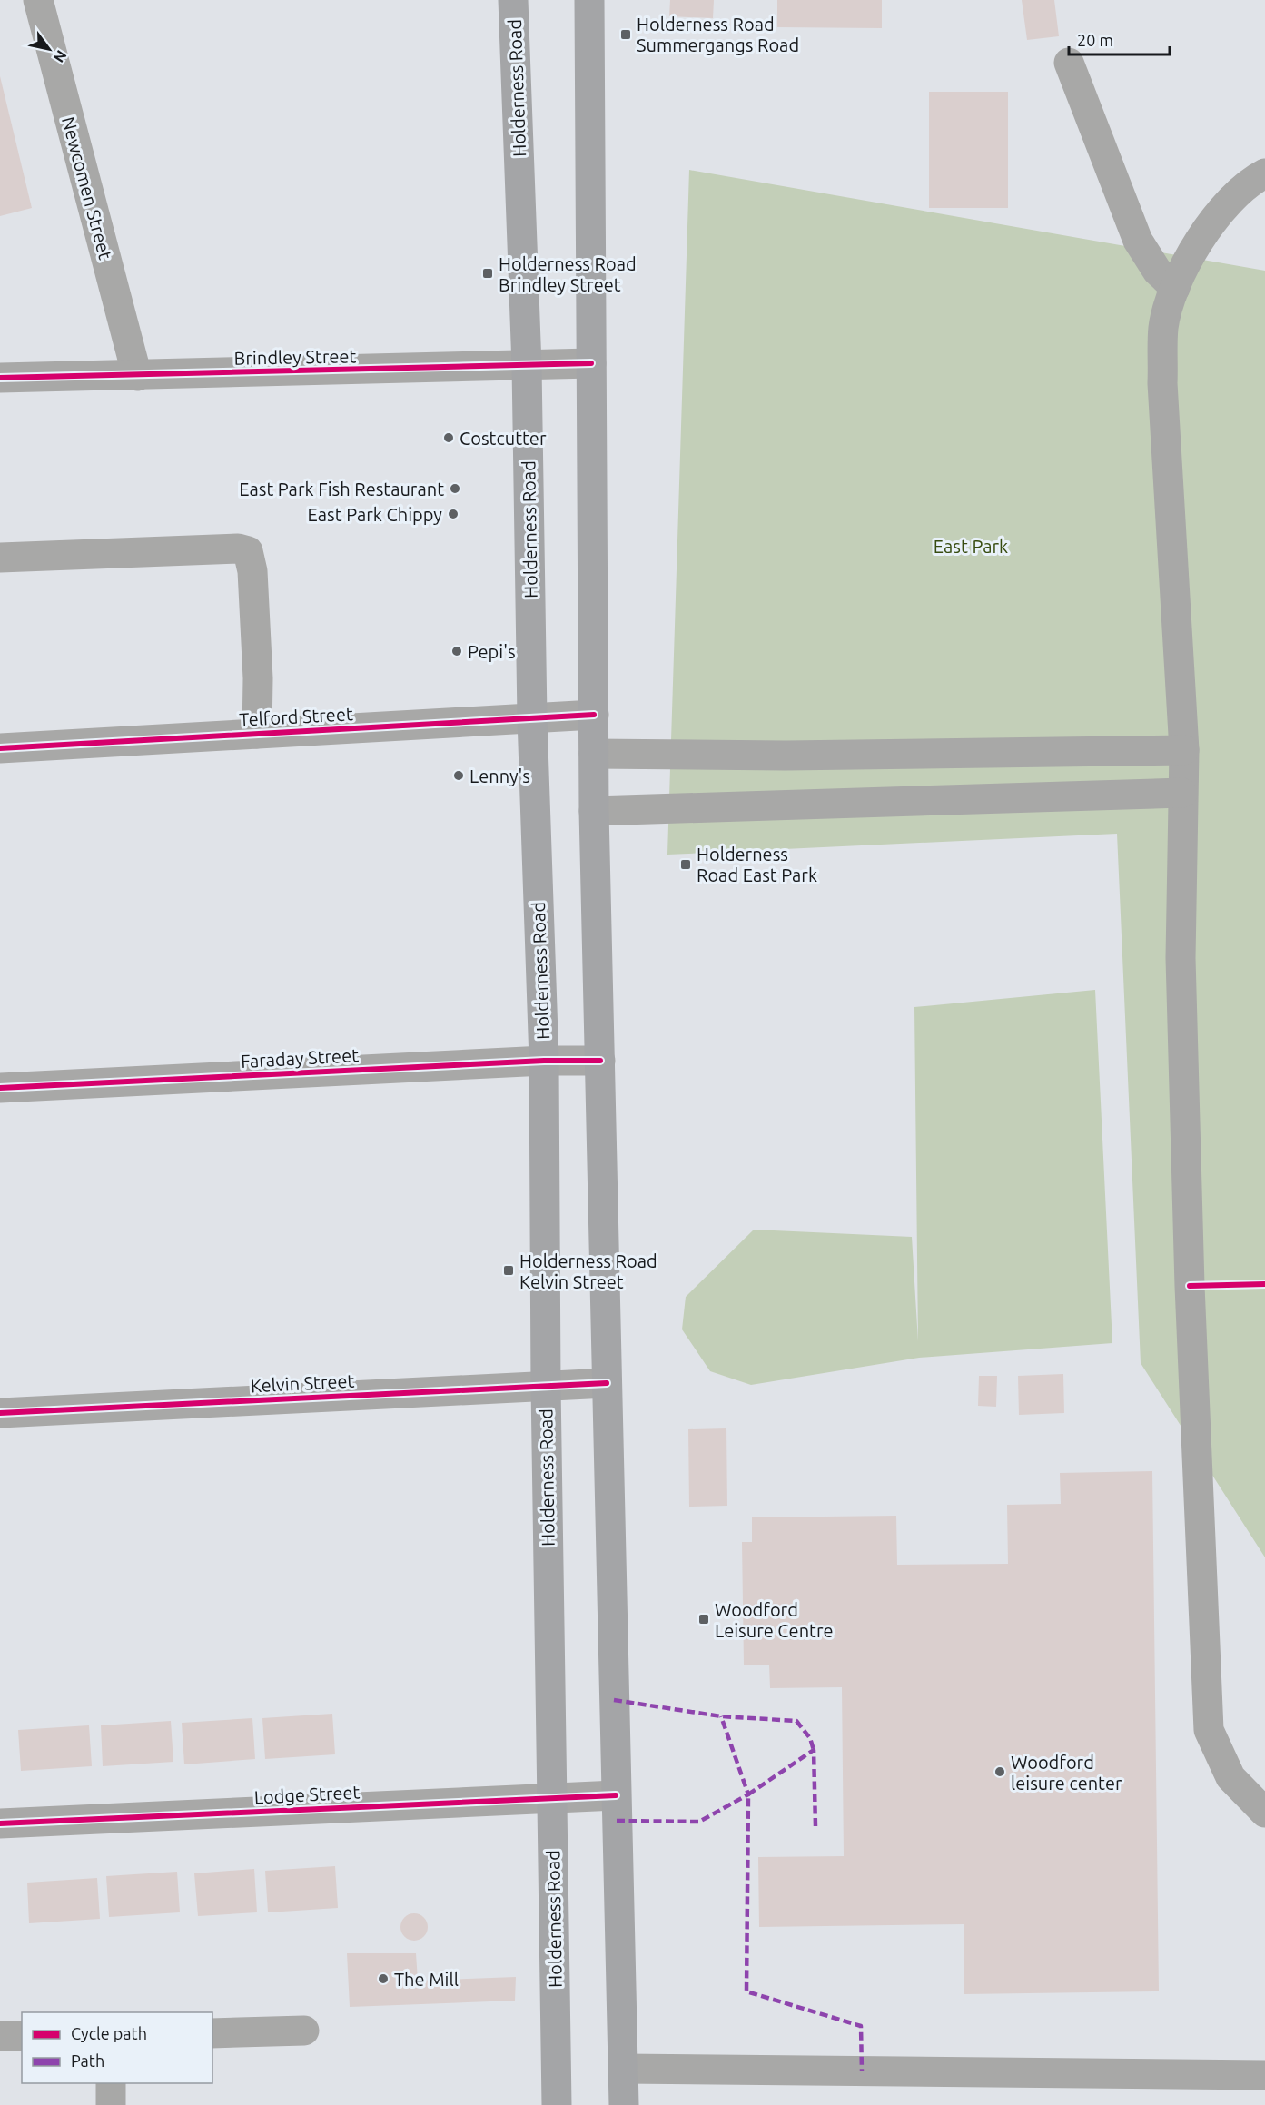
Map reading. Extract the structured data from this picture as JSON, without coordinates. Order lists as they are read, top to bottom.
{
  "streets": {
    "highway": ["Holderness Road"],
    "street": [
      "Newcomen Street",
      "Brindley Street",
      "Telford Street",
      "Faraday Street",
      "Kelvin Street",
      "Lodge Street"
    ]
  },
  "crossings": [
    ["Holderness Road", "Brindley Street"],
    ["Holderness Road", "Telford Street"],
    ["Holderness Road", "Faraday Street"],
    ["Holderness Road", "Kelvin Street"],
    ["Holderness Road", "Lodge Street"],
    ["Newcomen Street", "Brindley Street"]
  ],
  "parks": ["East Park"],
  "places": {
    "transit": [
      "Holderness Road Summergangs Road",
      "Holderness Road Brindley Street",
      "Holderness Road East Park",
      "Holderness Road Kelvin Street",
      "Woodford Leisure Centre"
    ],
    "other": [
      "Costcutter",
      "East Park Fish Restaurant",
      "East Park Chippy",
      "Pepi's",
      "Lenny's",
      "Woodford leisure center",
      "The Mill"
    ]
  },
  "legend": ["Cycle path", "Path"],
  "scale_bar": "20 m",
  "north": "bottom right"
}
